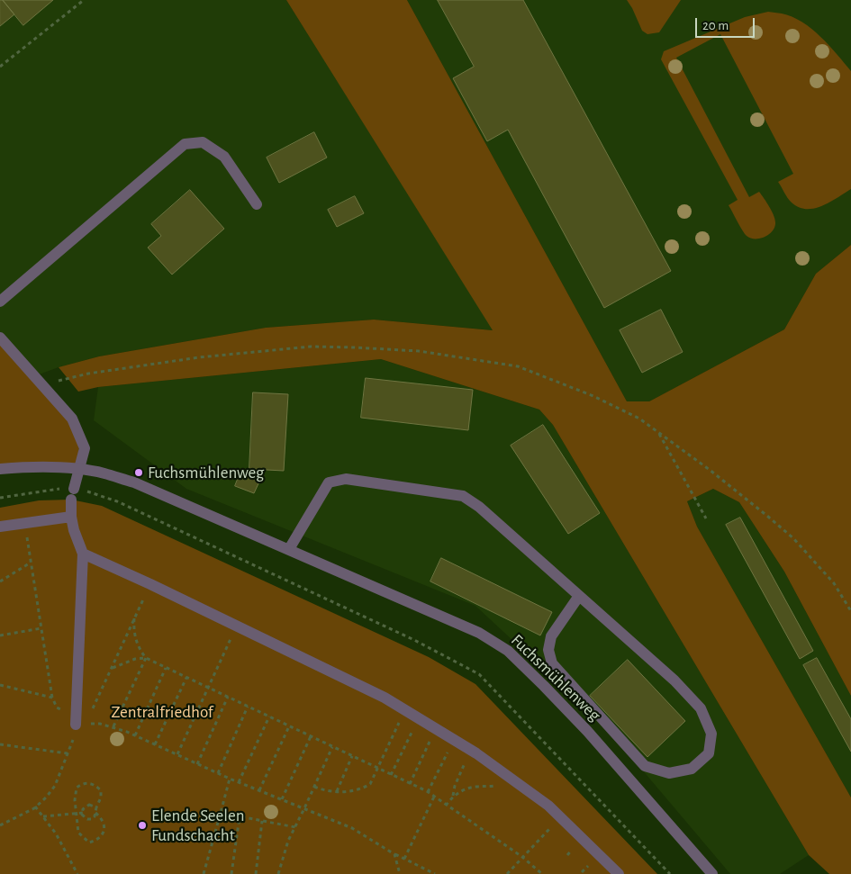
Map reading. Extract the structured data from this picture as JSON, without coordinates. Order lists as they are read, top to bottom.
{
  "streets": {
    "street": ["Fuchsmühlenweg"]
  },
  "parks": ["Zentralfriedhof"],
  "places": ["Fuchsmühlenweg", "Elende Seelen Fundschacht"],
  "scale_bar": "20 m"
}
